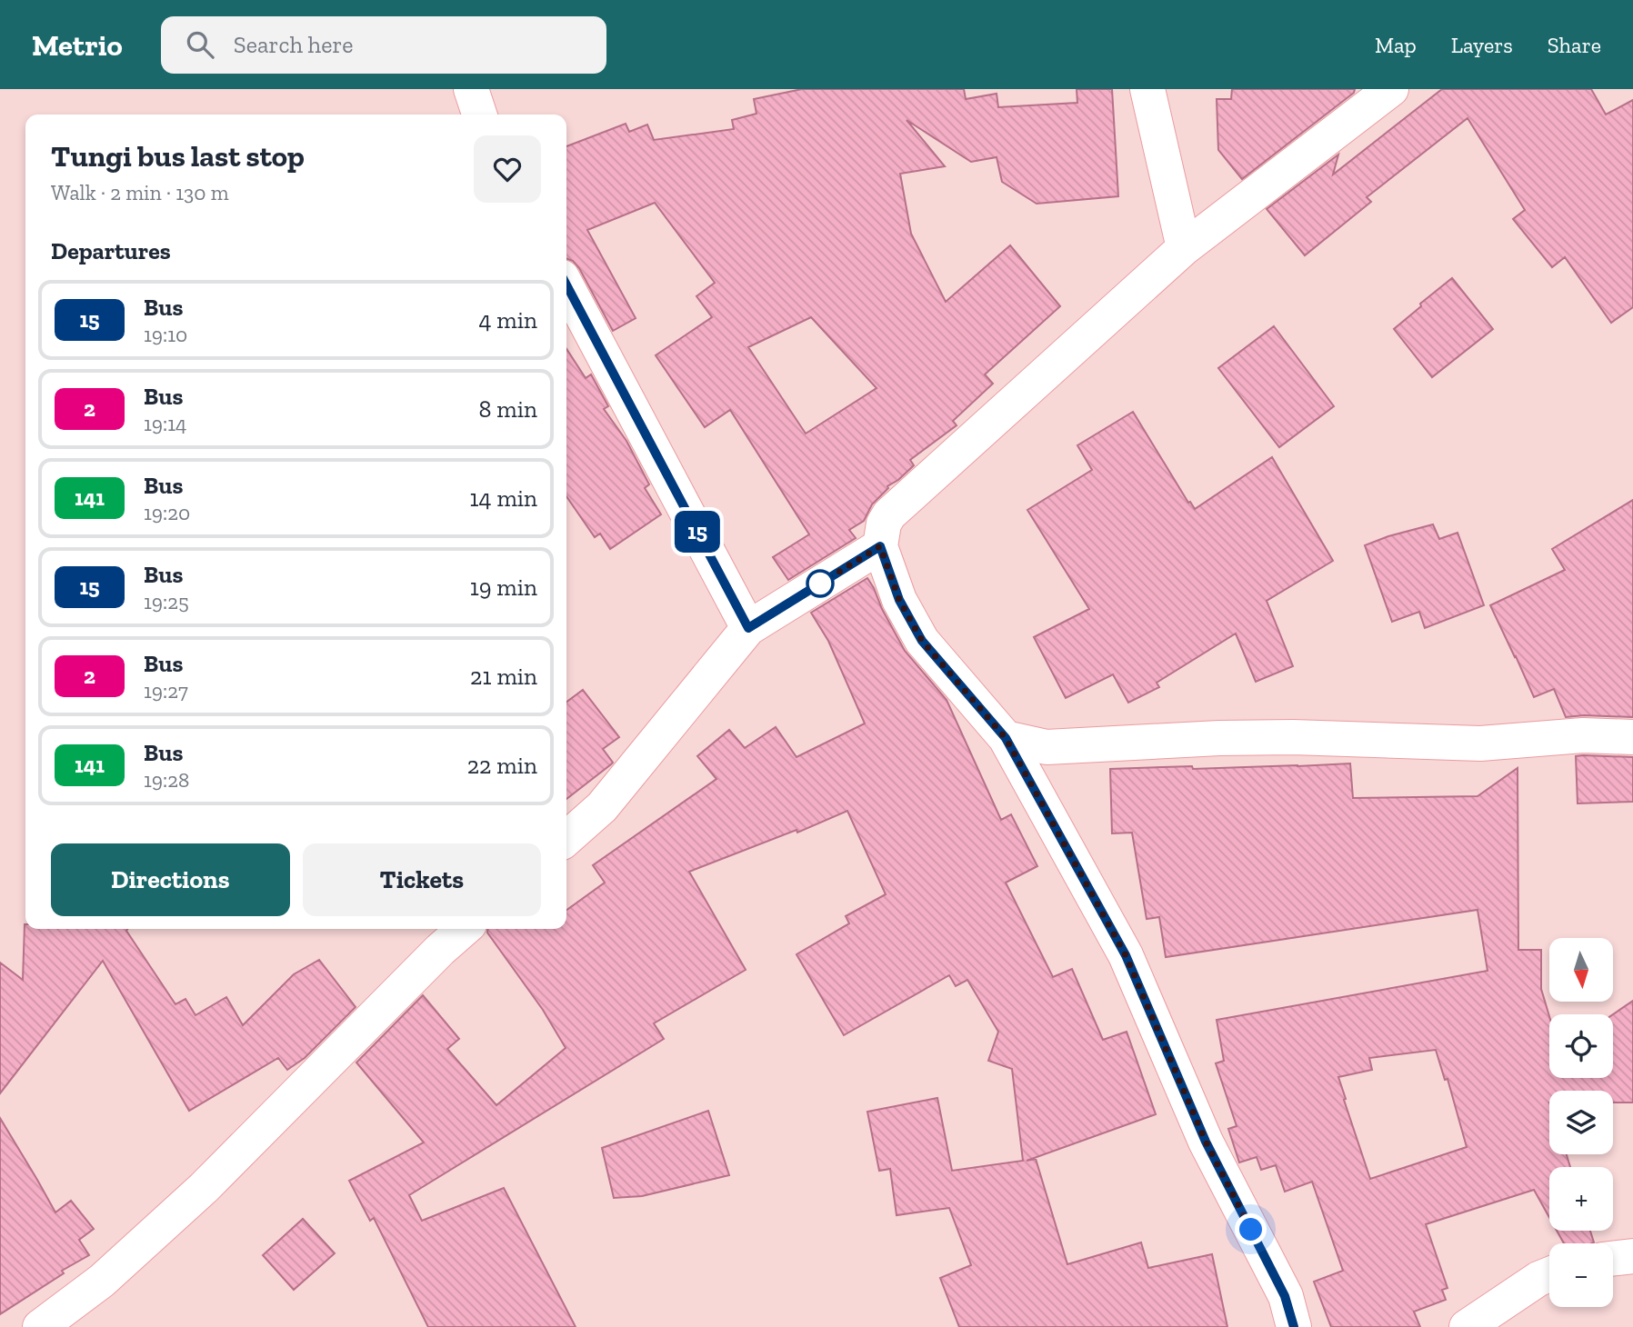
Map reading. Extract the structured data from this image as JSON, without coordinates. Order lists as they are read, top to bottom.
{
  "lines": ["bus line 15"],
  "north": "bottom",
  "page": {
    "header": "Metrio",
    "search": "Search here",
    "nav": ["Map", "Layers", "Share"],
    "on_map": "15",
    "heading": [
      ["Tungi bus last stop", "Walk · 2 min · 130 m"],
      "Departures"
    ],
    "list": [
      {
        "mark": "15",
        "name": "Bus",
        "note": "19:10",
        "value": "4 min"
      },
      {
        "mark": "2",
        "name": "Bus",
        "note": "19:14",
        "value": "8 min"
      },
      {
        "mark": "141",
        "name": "Bus",
        "note": "19:20",
        "value": "14 min"
      },
      {
        "mark": "15",
        "name": "Bus",
        "note": "19:25",
        "value": "19 min"
      },
      {
        "mark": "2",
        "name": "Bus",
        "note": "19:27",
        "value": "21 min"
      },
      {
        "mark": "141",
        "name": "Bus",
        "note": "19:28",
        "value": "22 min"
      }
    ],
    "buttons": ["Directions", "Tickets"],
    "map_buttons": ["+", "−"]
  }
}
